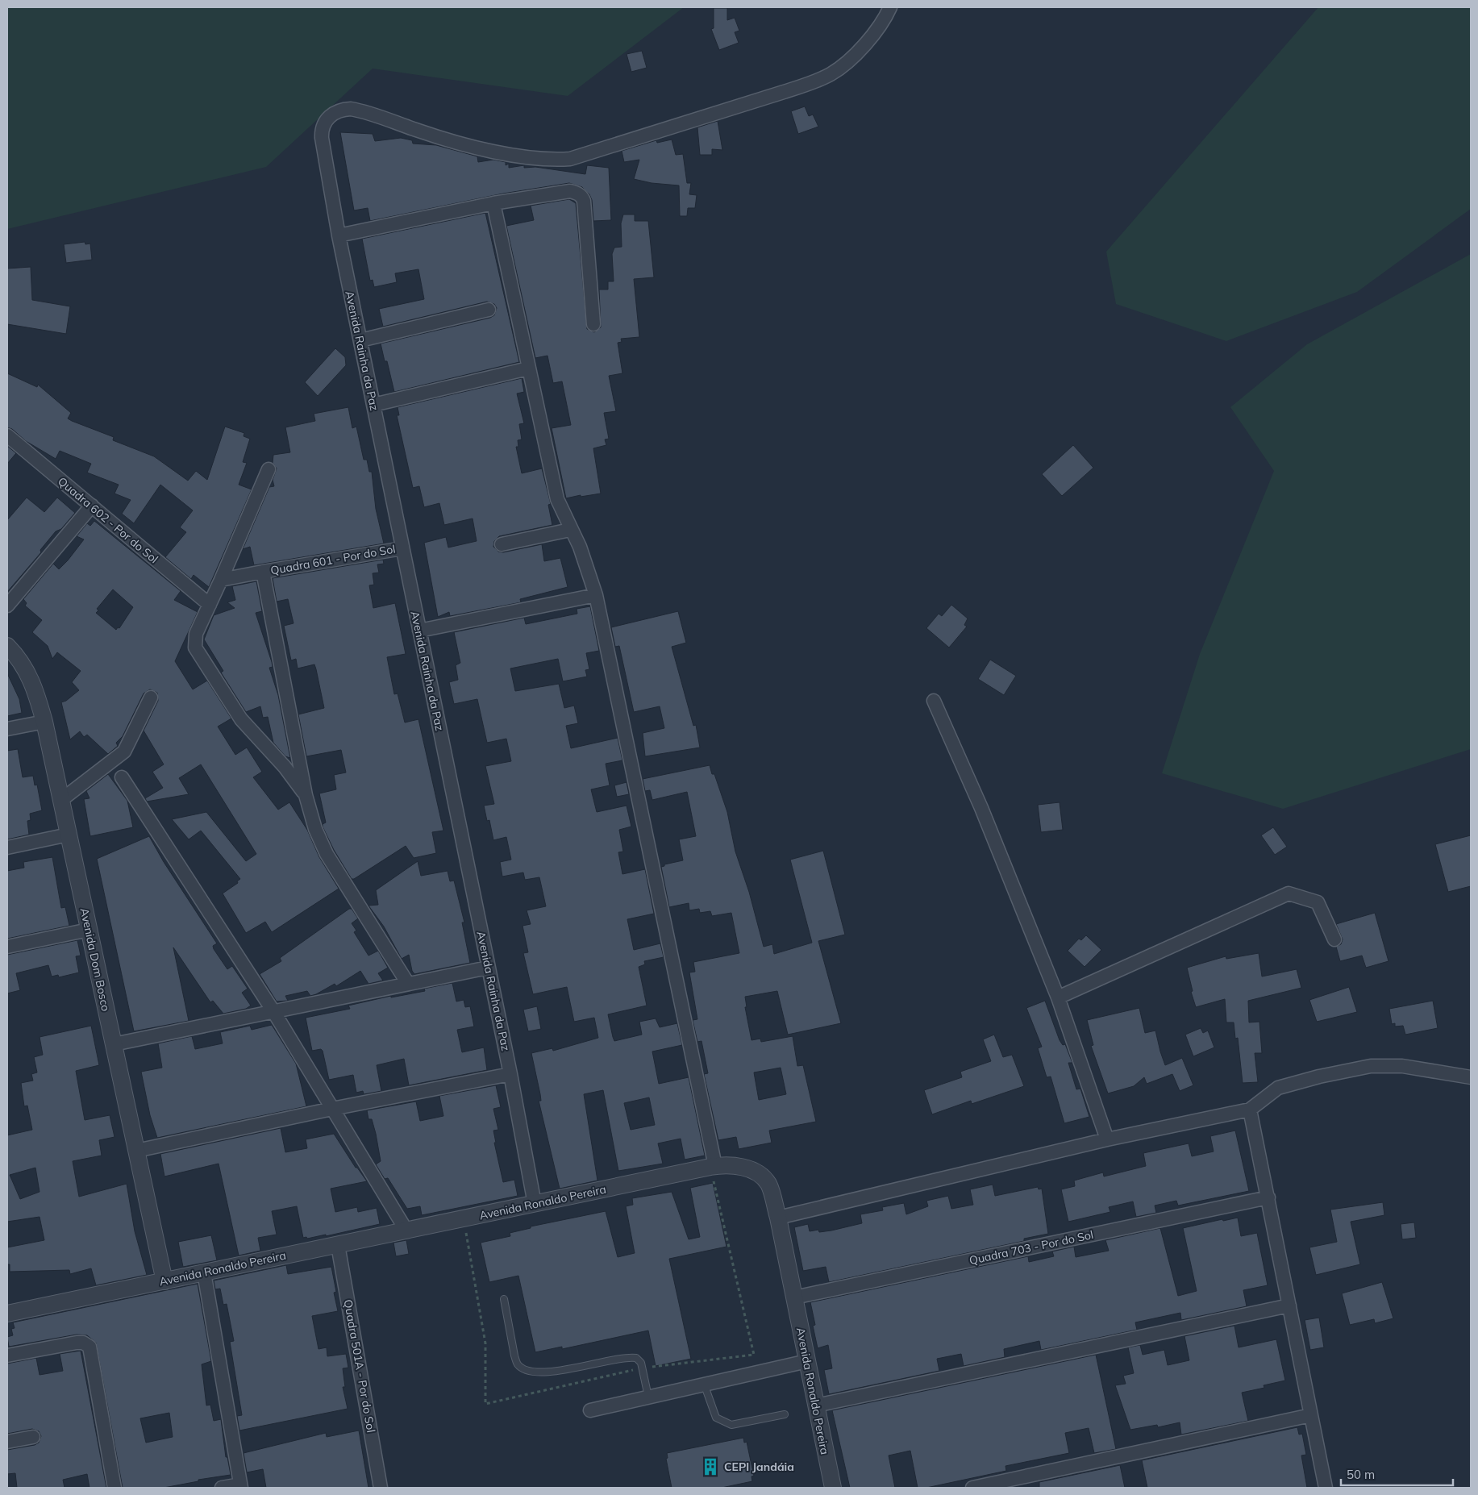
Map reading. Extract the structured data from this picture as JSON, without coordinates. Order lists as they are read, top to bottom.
{
  "streets": {
    "street": [
      "Avenida Rainha da Paz",
      "Quadra 602 - Por do Sol",
      "Quadra 601 - Por do Sol",
      "Avenida Dom Bosco",
      "Avenida Ronaldo Pereira",
      "Quadra 703 - Por do Sol",
      "Quadra 501A - Por do Sol"
    ]
  },
  "crossings": [
    ["Avenida Rainha da Paz", "Quadra 601 - Por do Sol"],
    ["Avenida Rainha da Paz", "Avenida Ronaldo Pereira"],
    ["Avenida Dom Bosco", "Avenida Ronaldo Pereira"],
    ["Avenida Ronaldo Pereira", "Quadra 703 - Por do Sol"],
    ["Avenida Ronaldo Pereira", "Quadra 501A - Por do Sol"]
  ],
  "places": {
    "building": ["CEPI Jandáia"]
  },
  "scale_bar": "50 m"
}
